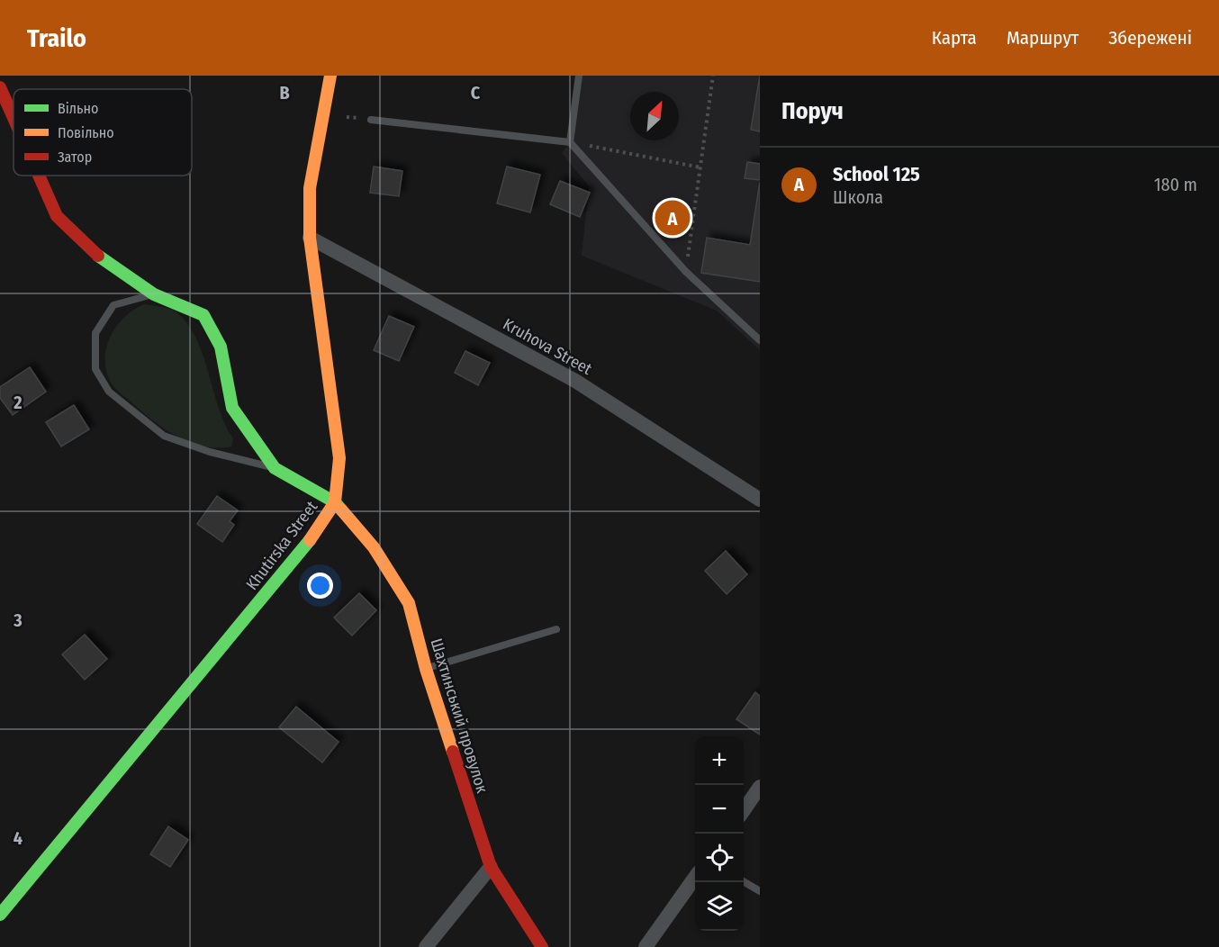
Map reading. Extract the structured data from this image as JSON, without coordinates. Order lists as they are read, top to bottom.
{
  "streets": {
    "street": ["Kruhova Street", "Khutirska Street", "Шахтинський провулок"]
  },
  "crossings": [
    ["Kruhova Street", "Khutirska Street"],
    ["Khutirska Street", "Шахтинський провулок"]
  ],
  "legend": ["Вільно", "Повільно", "Затор"],
  "north": "top right",
  "page": {
    "header": "Trailo",
    "nav": ["Карта", "Маршрут", "Збережені"],
    "heading": "Поруч",
    "list": [
      {
        "mark": "A",
        "name": "School 125",
        "note": "Школа",
        "value": "180 m"
      }
    ],
    "pins": "A",
    "map_buttons": ["+", "−"]
  },
  "grid": {
    "columns": ["B", "C"],
    "rows": ["2", "3", "4"]
  }
}
